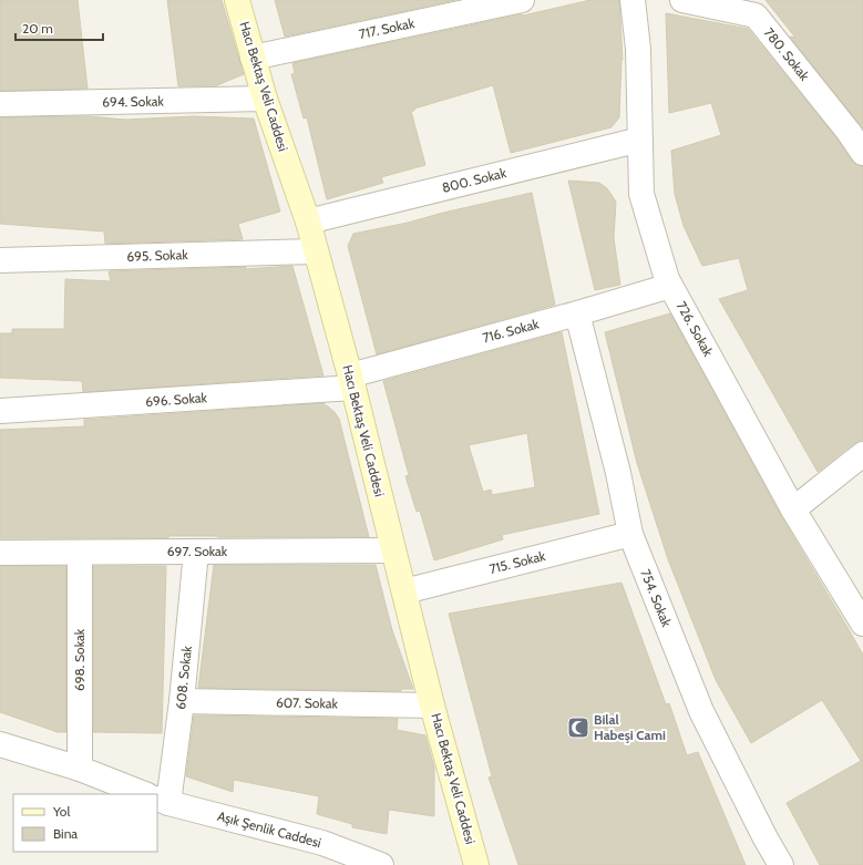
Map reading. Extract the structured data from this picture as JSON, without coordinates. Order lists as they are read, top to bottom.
{
  "streets": {
    "main road": ["Hacı Bektaş Veli Caddesi"],
    "street": [
      "717. Sokak",
      "780. Sokak",
      "694. Sokak",
      "800. Sokak",
      "695. Sokak",
      "726. Sokak",
      "716. Sokak",
      "696. Sokak",
      "697. Sokak",
      "715. Sokak",
      "754. Sokak",
      "698. Sokak",
      "608. Sokak",
      "607. Sokak",
      "Aşık Şenlik Caddesi"
    ]
  },
  "crossings": [
    ["717. Sokak", "Hacı Bektaş Veli Caddesi"],
    ["Hacı Bektaş Veli Caddesi", "694. Sokak"],
    ["Hacı Bektaş Veli Caddesi", "800. Sokak"],
    ["Hacı Bektaş Veli Caddesi", "695. Sokak"],
    ["Hacı Bektaş Veli Caddesi", "716. Sokak"],
    ["Hacı Bektaş Veli Caddesi", "696. Sokak"],
    ["Hacı Bektaş Veli Caddesi", "697. Sokak"],
    ["Hacı Bektaş Veli Caddesi", "715. Sokak"],
    ["Hacı Bektaş Veli Caddesi", "607. Sokak"],
    ["800. Sokak", "726. Sokak"],
    ["726. Sokak", "716. Sokak"],
    ["716. Sokak", "696. Sokak"],
    ["716. Sokak", "754. Sokak"],
    ["697. Sokak", "698. Sokak"],
    ["697. Sokak", "608. Sokak"],
    ["715. Sokak", "754. Sokak"],
    ["698. Sokak", "Aşık Şenlik Caddesi"],
    ["608. Sokak", "607. Sokak"],
    ["608. Sokak", "Aşık Şenlik Caddesi"]
  ],
  "places": {
    "mosque": ["Bilal Habeşi Cami"]
  },
  "legend": ["Yol", "Bina"],
  "scale_bar": "20 m"
}
